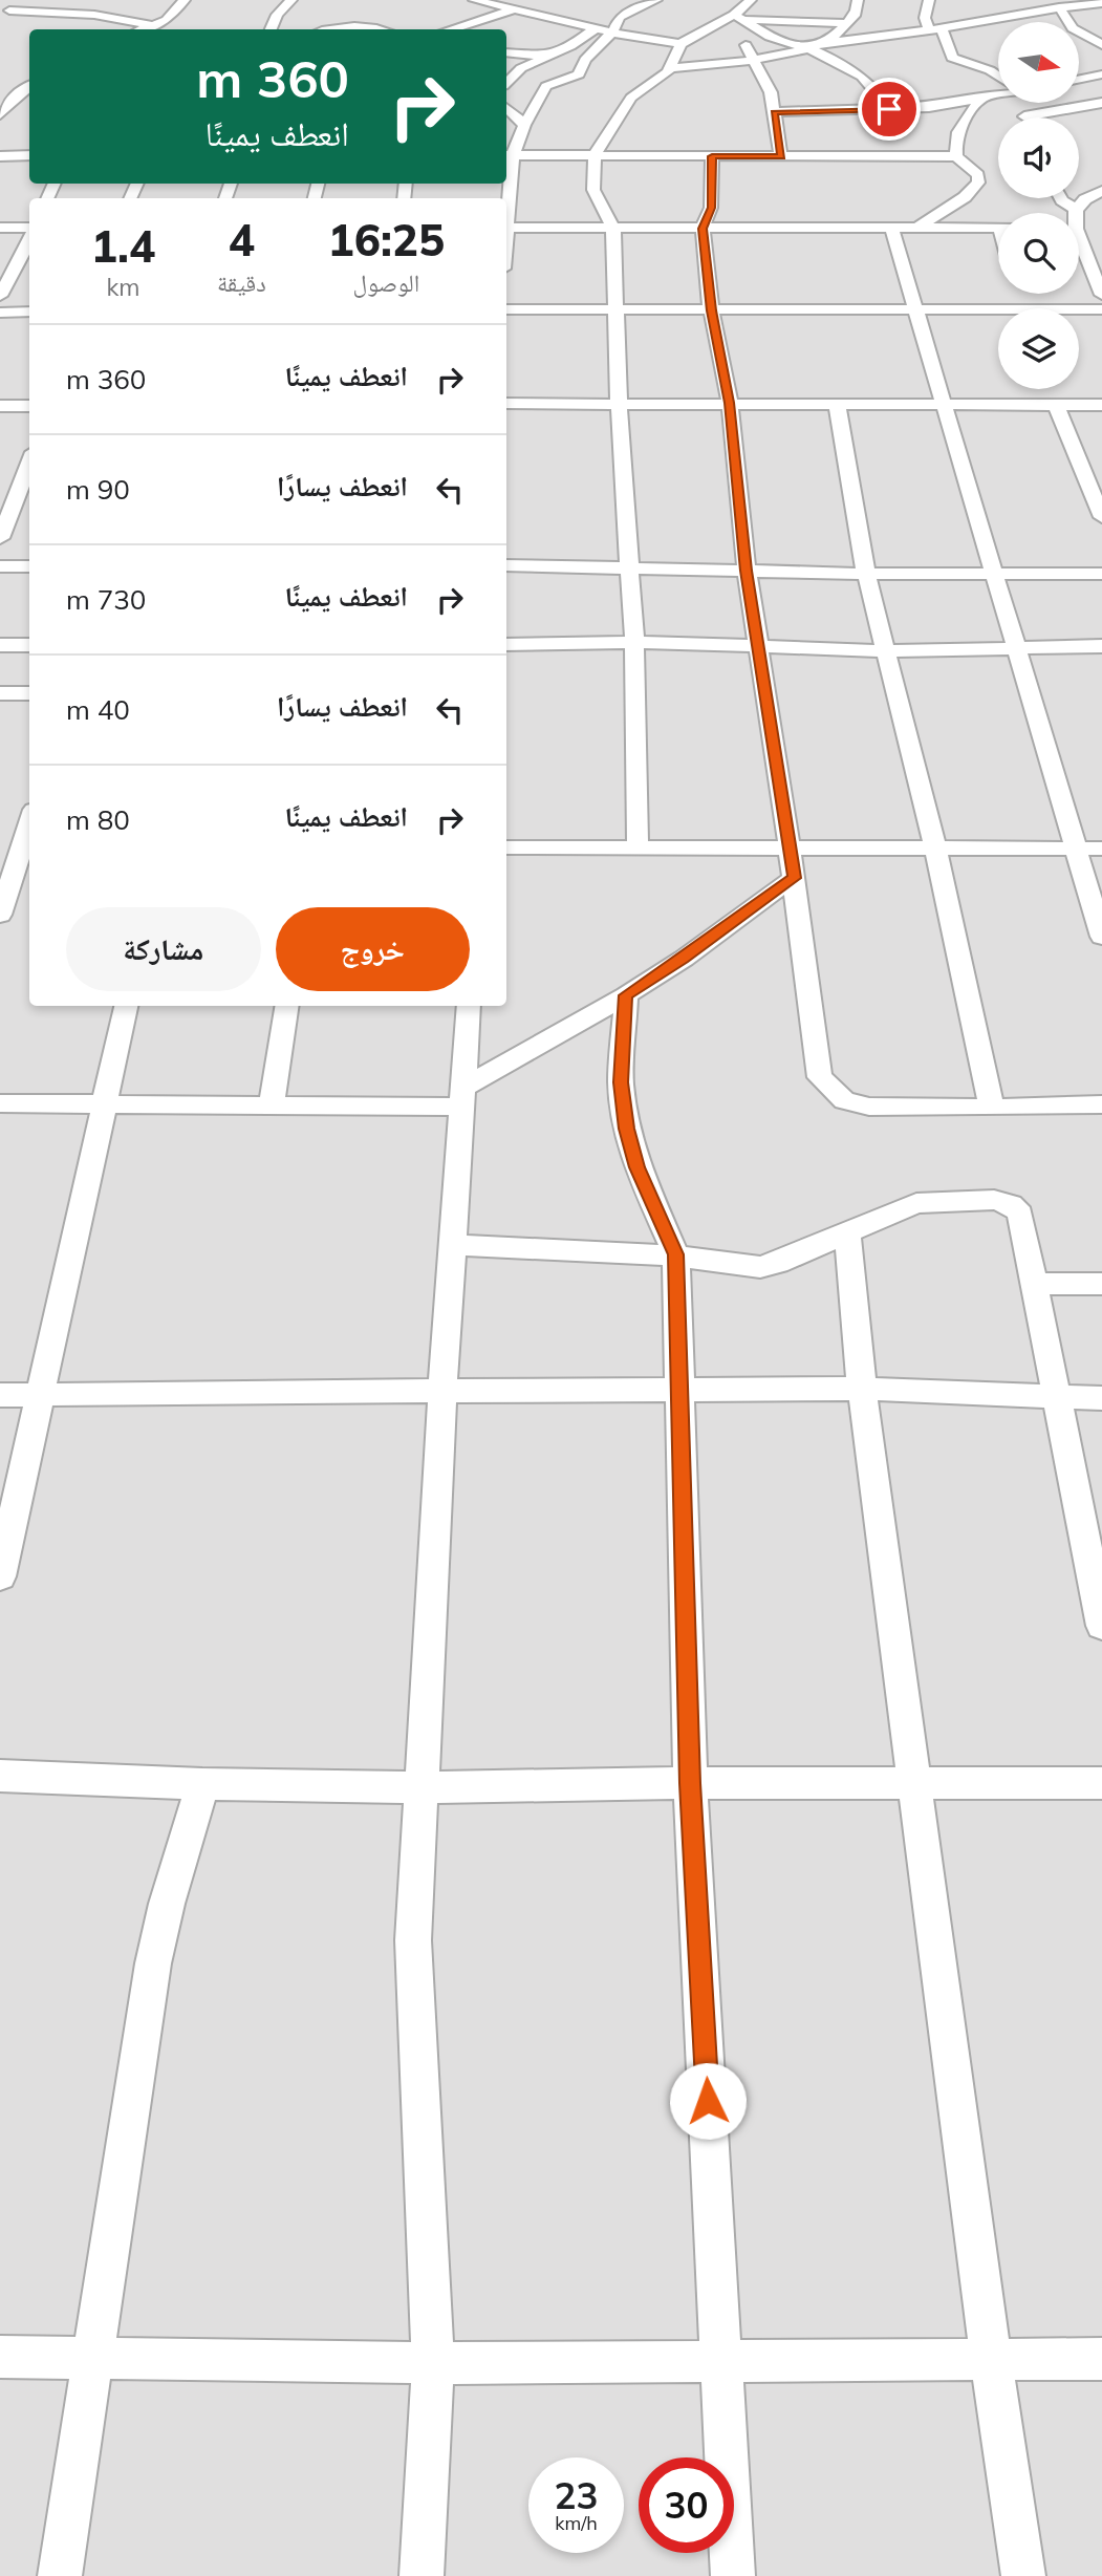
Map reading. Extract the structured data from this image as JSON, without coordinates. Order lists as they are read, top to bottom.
{
  "north": "right",
  "page": {
    "turn": ["360 m", "انعطف يمينًا"],
    "eta": [
      "16:25",
      "الوصول",
      "4",
      "دقيقة",
      "1.4",
      "km"
    ],
    "list": [
      {
        "name": "انعطف يمينًا",
        "value": "360 m"
      },
      {
        "name": "انعطف يسارًا",
        "value": "90 m"
      },
      {
        "name": "انعطف يمينًا",
        "value": "730 m"
      },
      {
        "name": "انعطف يسارًا",
        "value": "40 m"
      },
      {
        "name": "انعطف يمينًا",
        "value": "80 m"
      }
    ],
    "buttons": ["خروج", "مشاركة"],
    "speed": "23 km/h",
    "limit": "30"
  }
}
